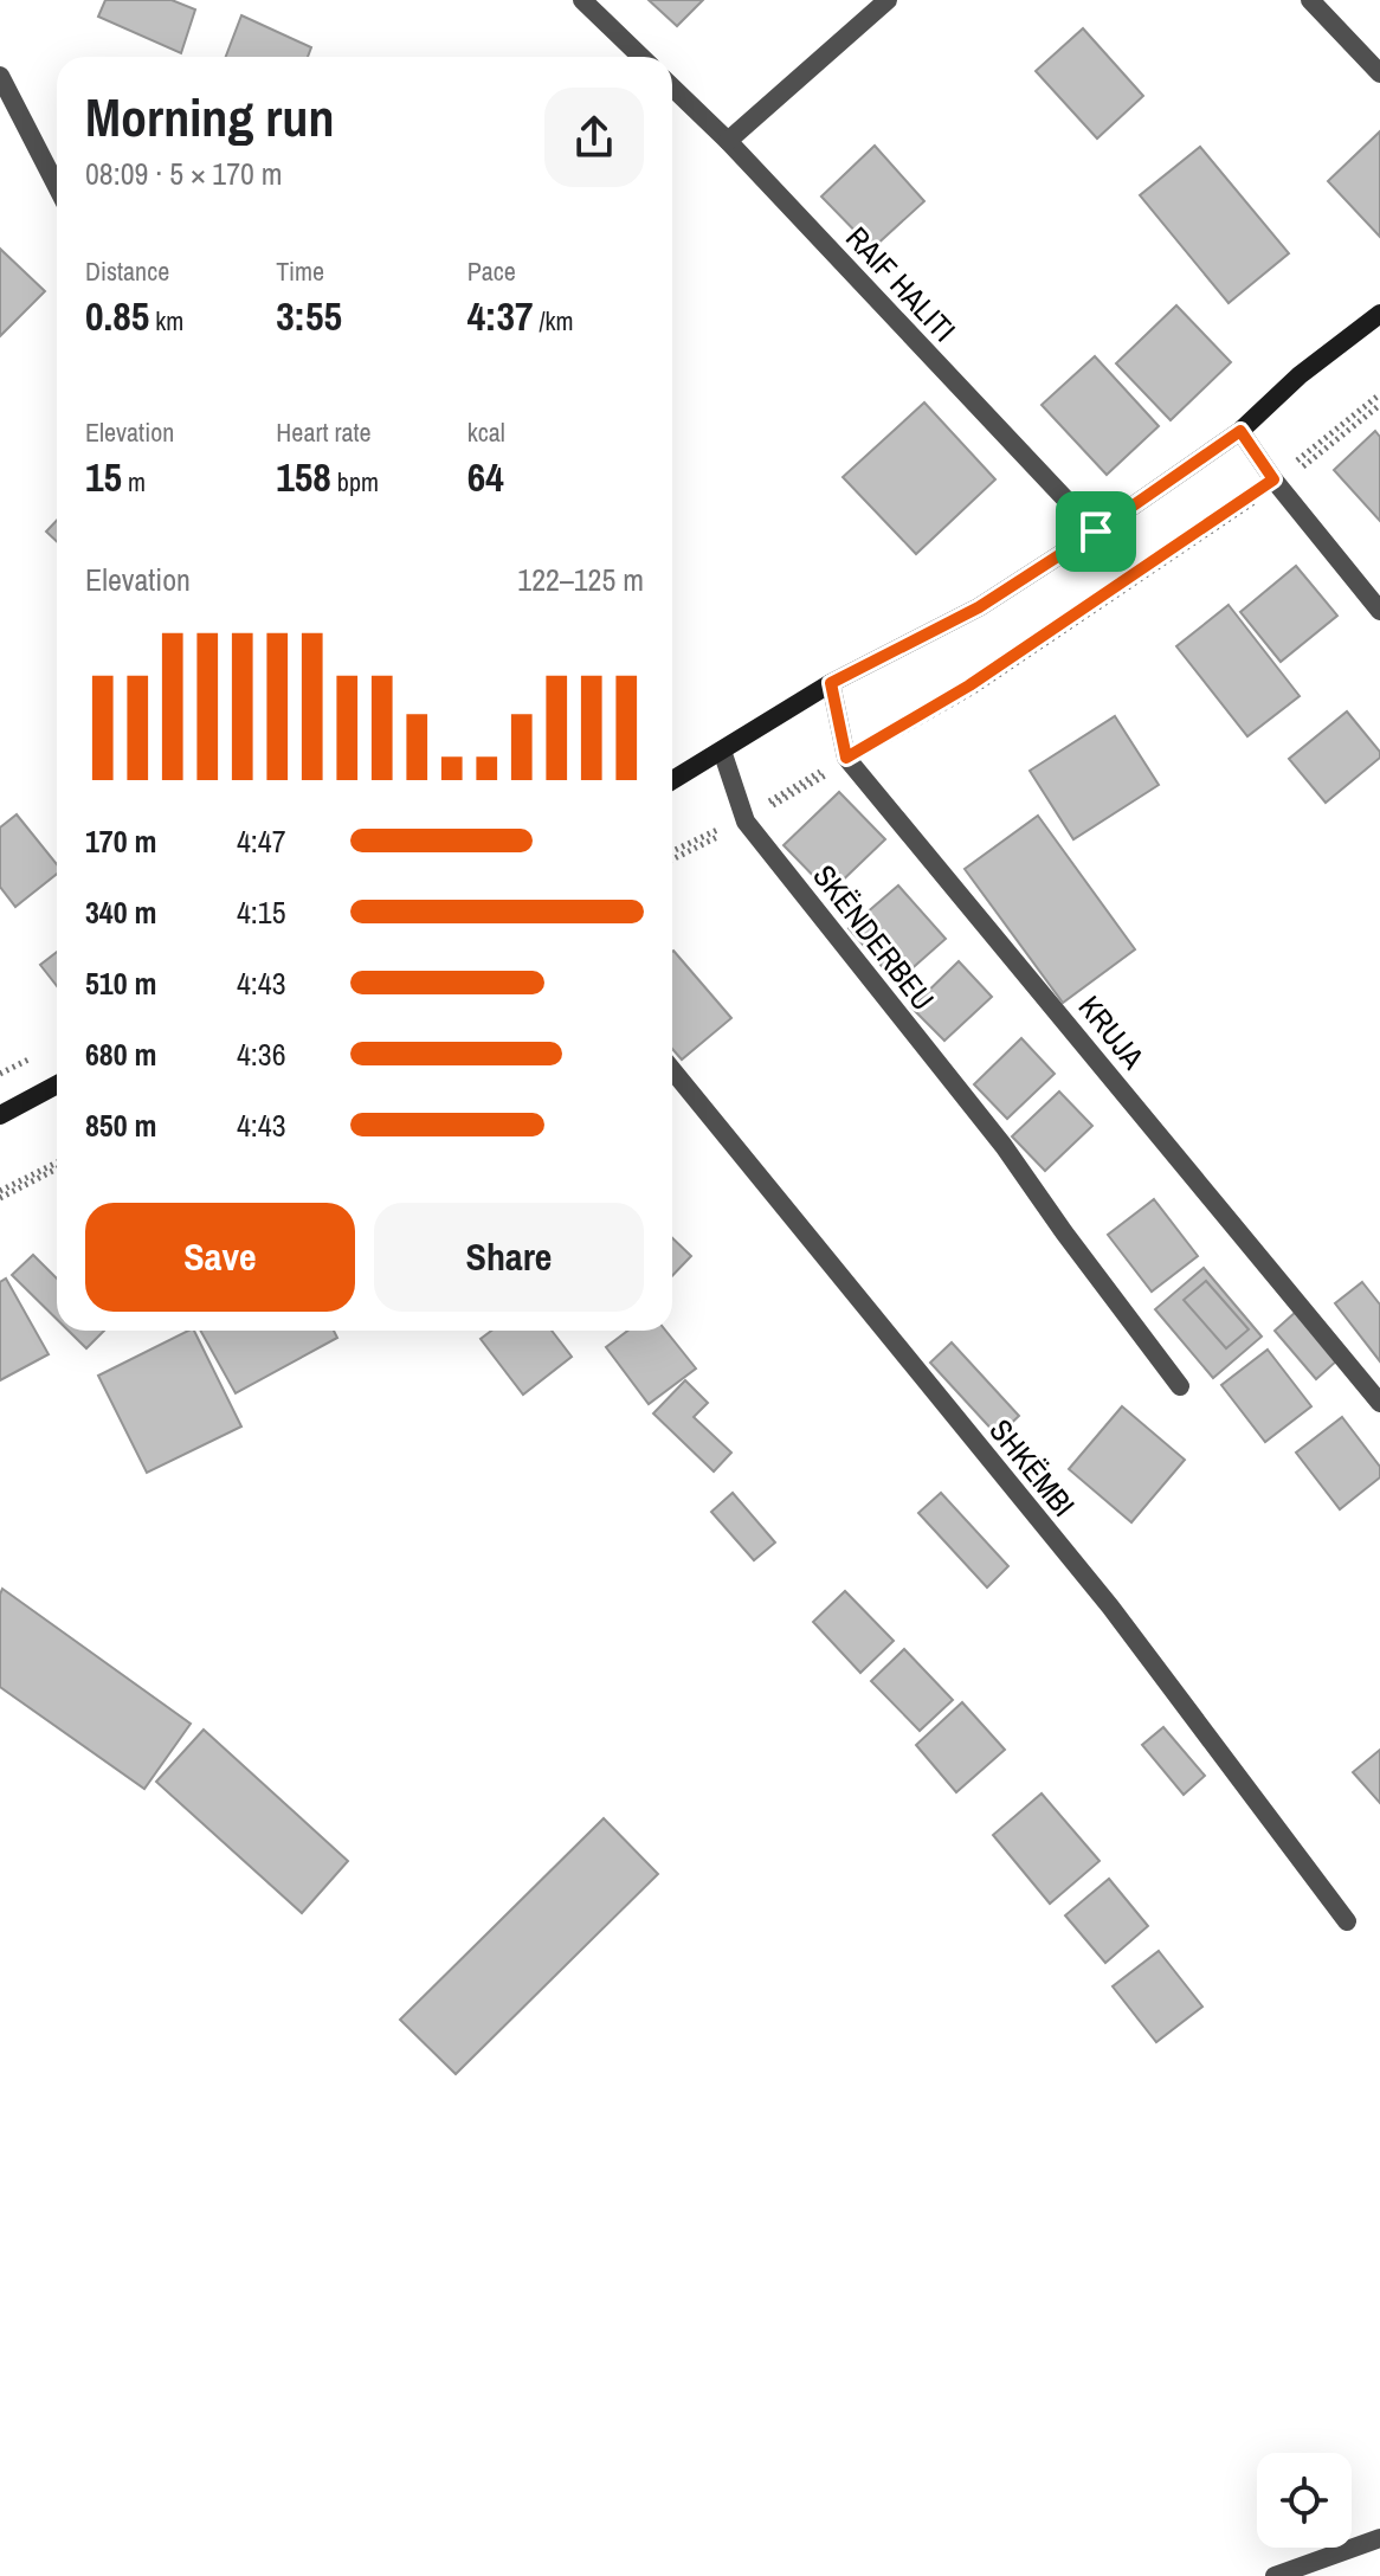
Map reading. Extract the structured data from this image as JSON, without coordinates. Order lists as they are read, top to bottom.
{
  "streets": {
    "street": [
      "RAIF HALITI",
      "SKËNDERBEU",
      "KRUJA",
      "SHKËMBI"
    ]
  },
  "page": {
    "heading": ["Morning run", "08:09 · 5 × 170 m"],
    "stats": [
      ["Distance", "0.85 km"],
      ["Time", "3:55"],
      ["Pace", "4:37 /km"],
      ["Elevation", "15 m"],
      ["Heart rate", "158 bpm"],
      ["kcal", "64"]
    ],
    "chart": ["Elevation", "122–125 m"],
    "list": [
      {
        "name": "170 m",
        "note": "4:47"
      },
      {
        "name": "340 m",
        "note": "4:15"
      },
      {
        "name": "510 m",
        "note": "4:43"
      },
      {
        "name": "680 m",
        "note": "4:36"
      },
      {
        "name": "850 m",
        "note": "4:43"
      }
    ],
    "buttons": ["Save", "Share"]
  }
}
